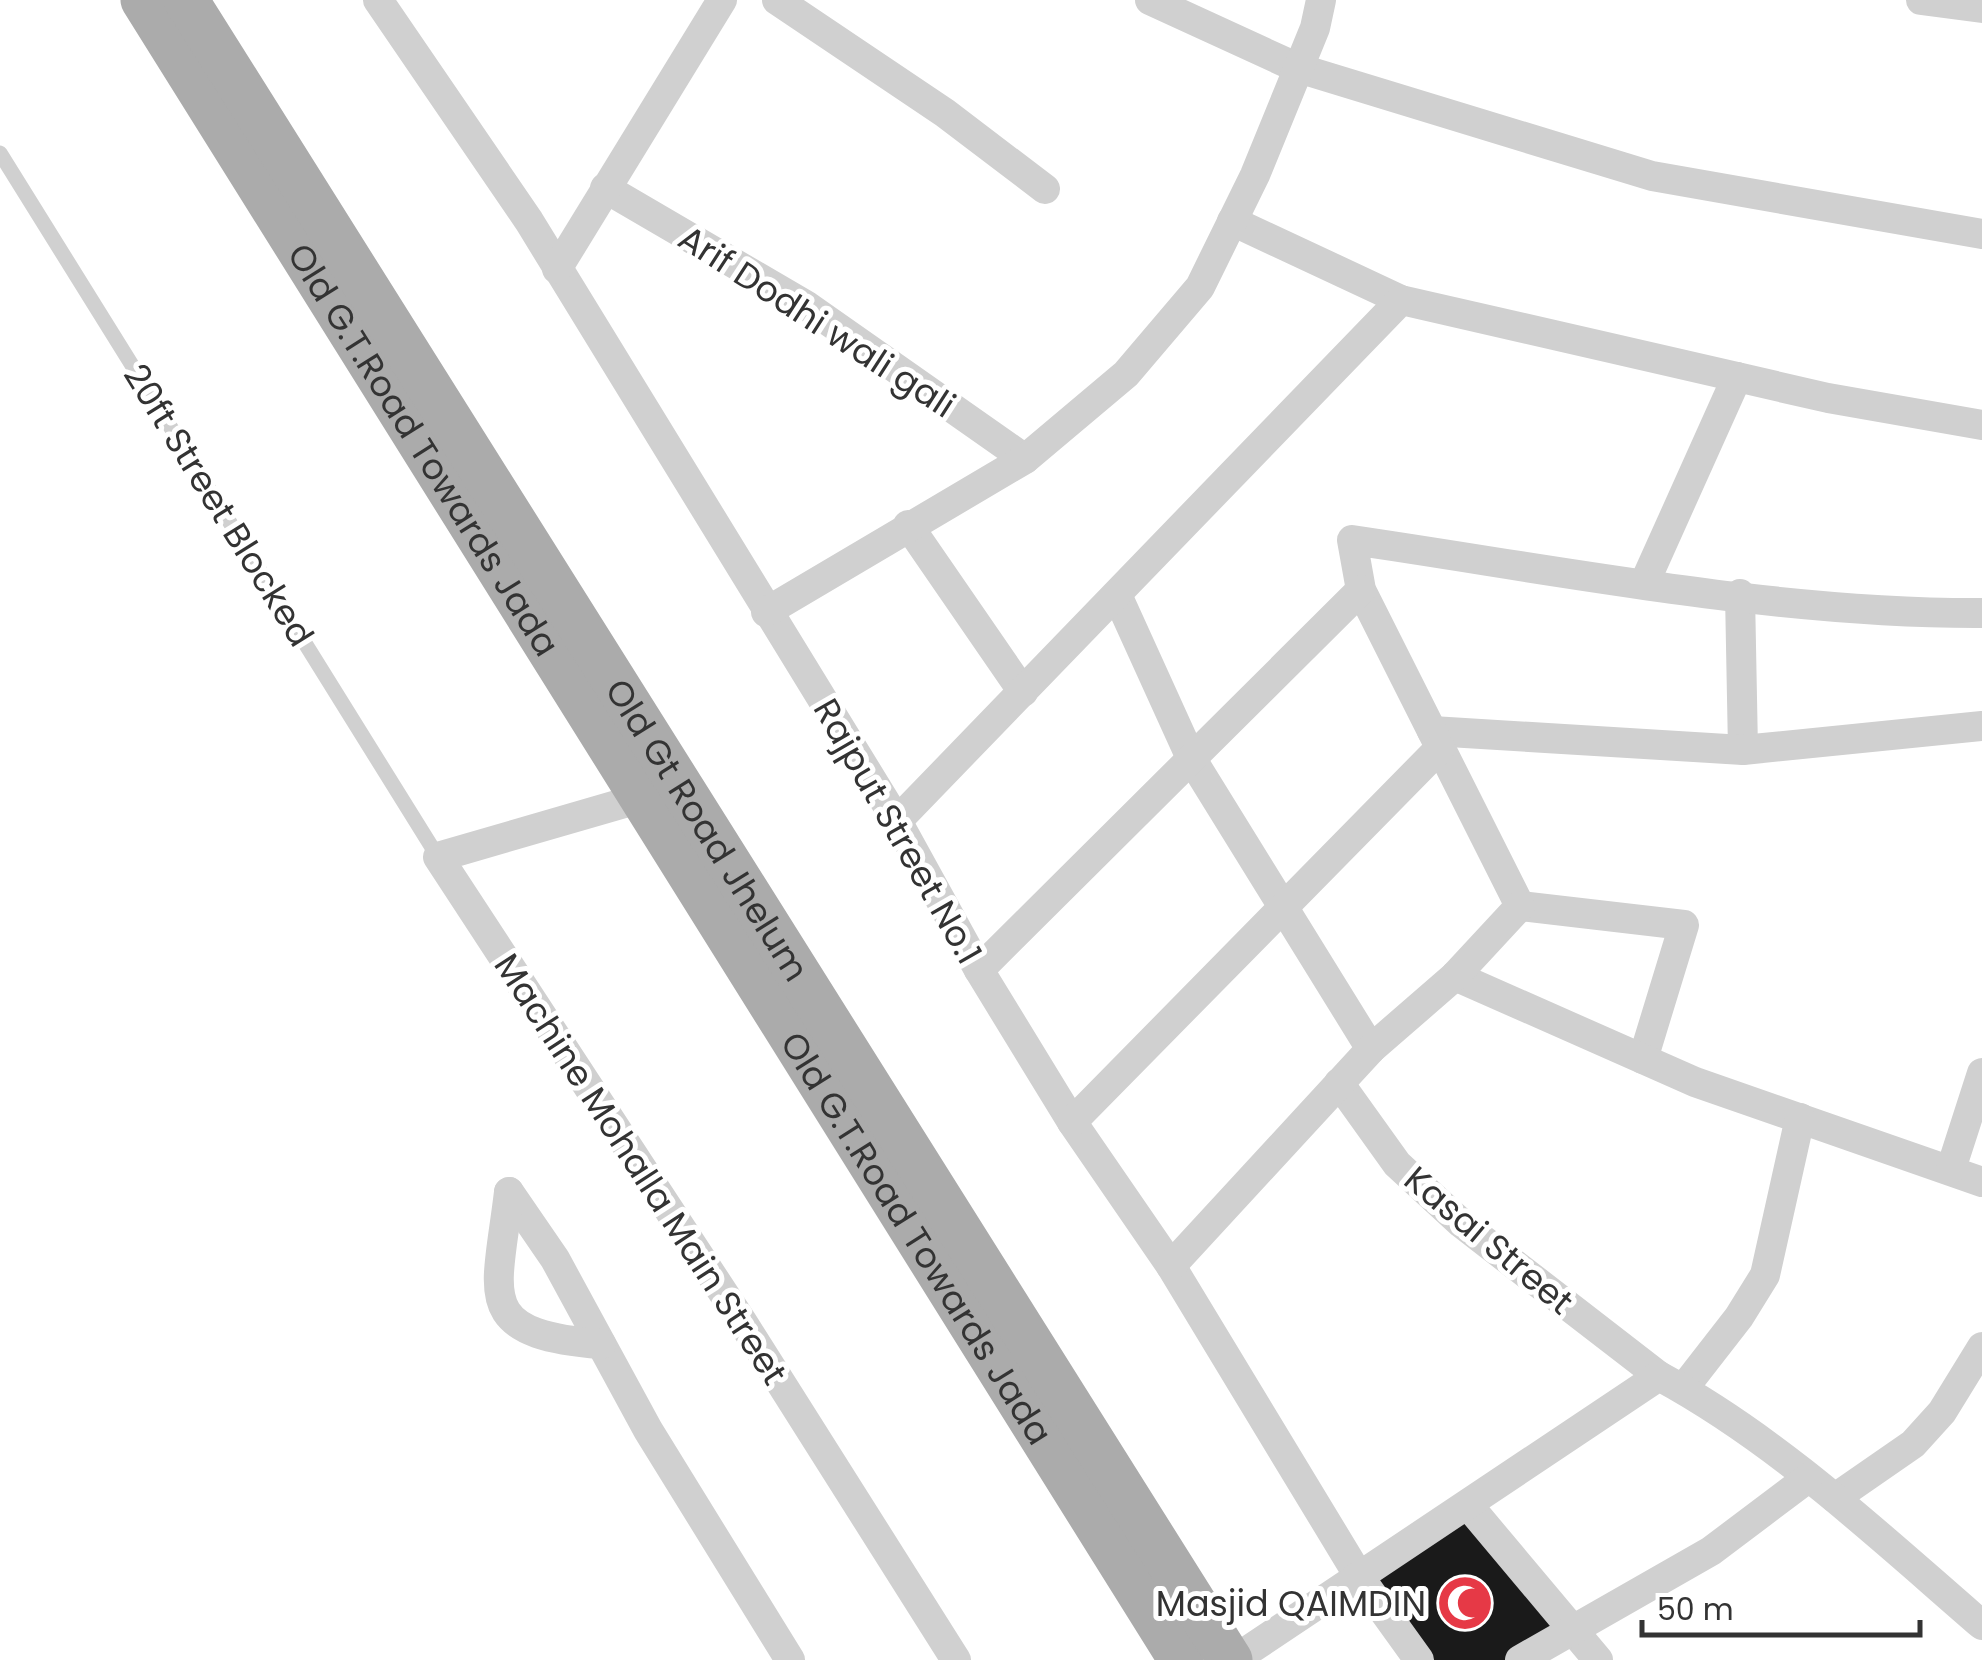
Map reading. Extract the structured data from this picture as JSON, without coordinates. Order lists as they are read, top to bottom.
{
  "streets": {
    "main road": ["Old G.T.Road Towards Jada", "Old Gt Road Jhelum"],
    "street": [
      "Arif Dodhi wali gali",
      "Rajput Street No.1",
      "Machine Mohalla Main Street",
      "Kasai Street"
    ],
    "lane": ["20ft Street Blocked"]
  },
  "crossings": [
    ["20ft Street Blocked", "Machine Mohalla Main Street"]
  ],
  "places": {
    "mosque": ["Masjid QAIMDIN"]
  },
  "scale_bar": "50 m"
}
